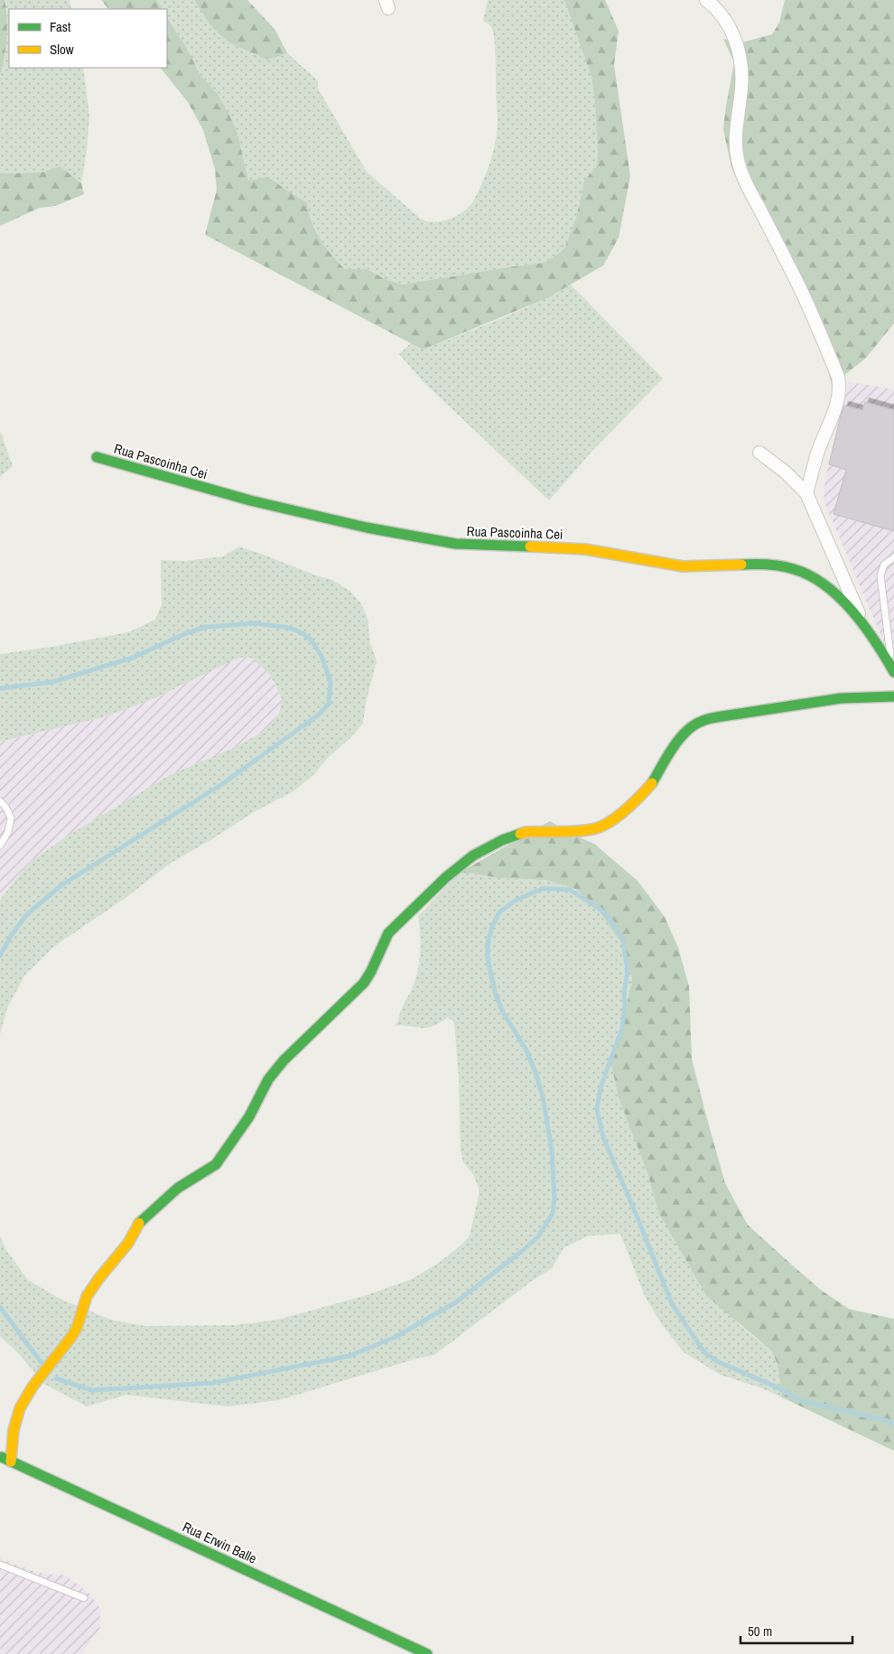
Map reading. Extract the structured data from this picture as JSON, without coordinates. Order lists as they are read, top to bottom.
{
  "streets": {
    "street": ["Rua Pascoinha Cei", "Rua Erwin Balle"]
  },
  "legend": ["Fast", "Slow"],
  "scale_bar": "50 m"
}
